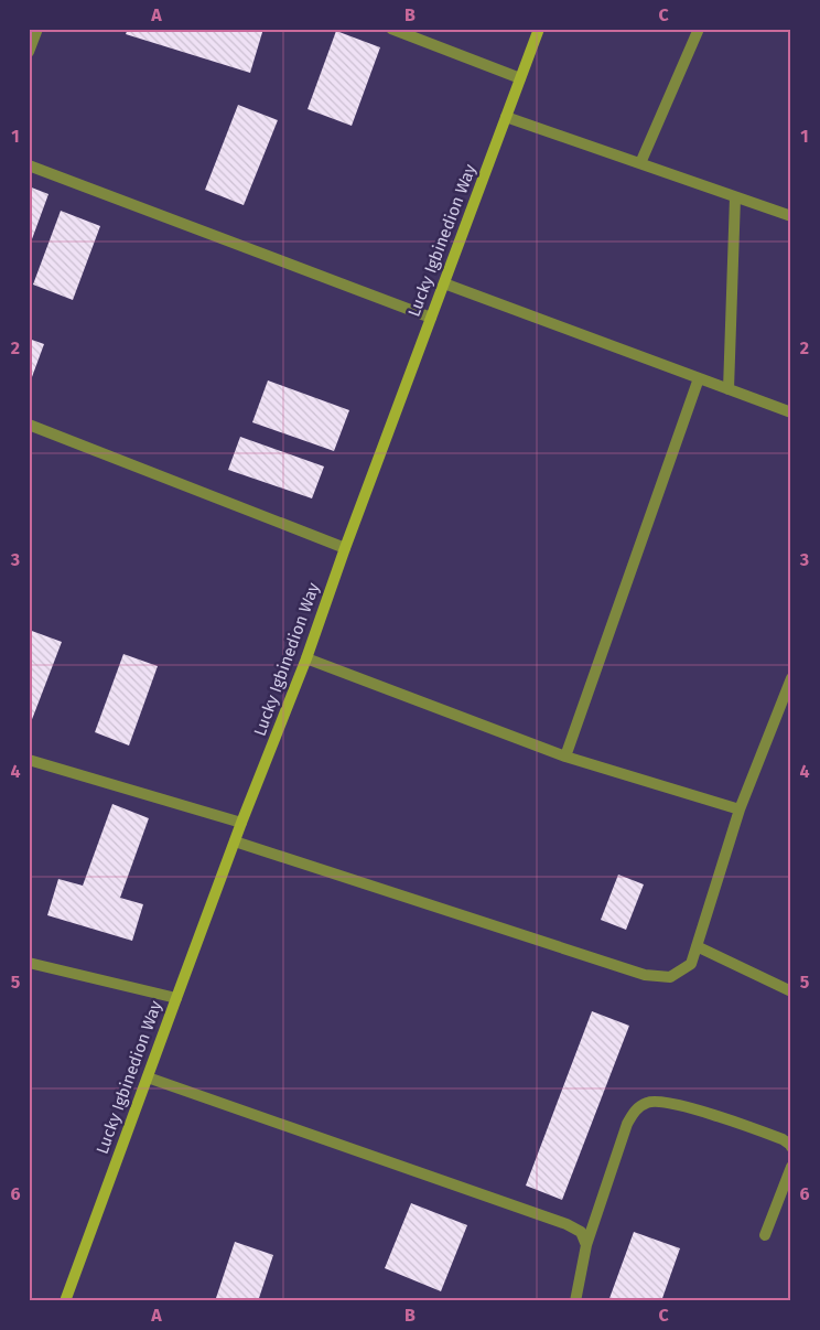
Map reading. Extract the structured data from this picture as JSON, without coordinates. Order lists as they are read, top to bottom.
{
  "streets": {
    "street": ["Lucky Igbinedion Way"]
  },
  "grid": {
    "columns": ["A", "B", "C"],
    "rows": [
      "1",
      "2",
      "3",
      "4",
      "5",
      "6"
    ]
  }
}
